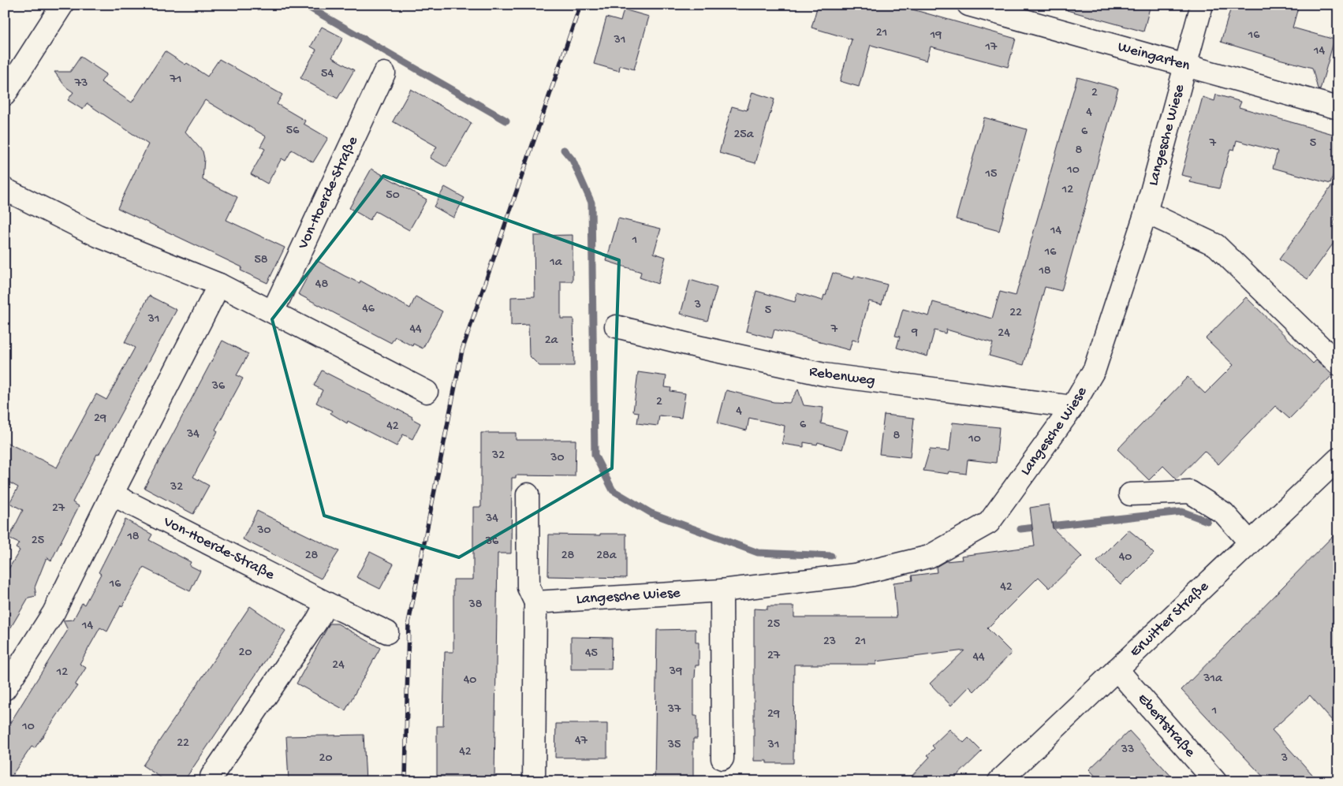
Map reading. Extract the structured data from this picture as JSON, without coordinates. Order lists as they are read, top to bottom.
{
  "streets": {
    "street": [
      "Weingarten",
      "Langesche Wiese",
      "Von-Hoerde-Straße",
      "Rebenweg",
      "Erwitter Straße",
      "Ebertstraße"
    ]
  },
  "crossings": [
    ["Weingarten", "Langesche Wiese"],
    ["Langesche Wiese", "Rebenweg"],
    ["Erwitter Straße", "Ebertstraße"]
  ],
  "house_numbers": [
    "21",
    "19",
    "16",
    "31",
    "17",
    "14",
    "54",
    "71",
    "73",
    "2",
    "4",
    "56",
    "6",
    "25a",
    "7",
    "5",
    "8",
    "10",
    "15",
    "12",
    "50",
    "14",
    "1",
    "16",
    "58",
    "1a",
    "18",
    "48",
    "3",
    "46",
    "5",
    "22",
    "31",
    "44",
    "7",
    "9",
    "24",
    "2a",
    "36",
    "2",
    "4",
    "29",
    "6",
    "42",
    "34",
    "8",
    "10",
    "32",
    "30",
    "32",
    "27",
    "34",
    "30",
    "18",
    "25",
    "36",
    "28",
    "28",
    "28a",
    "40",
    "16",
    "42",
    "38",
    "25",
    "14",
    "23",
    "21",
    "20",
    "45",
    "27",
    "44",
    "24",
    "39",
    "12",
    "31a",
    "40",
    "37",
    "1",
    "29",
    "10",
    "47",
    "22",
    "35",
    "31",
    "33",
    "42",
    "20",
    "3"
  ]
}
